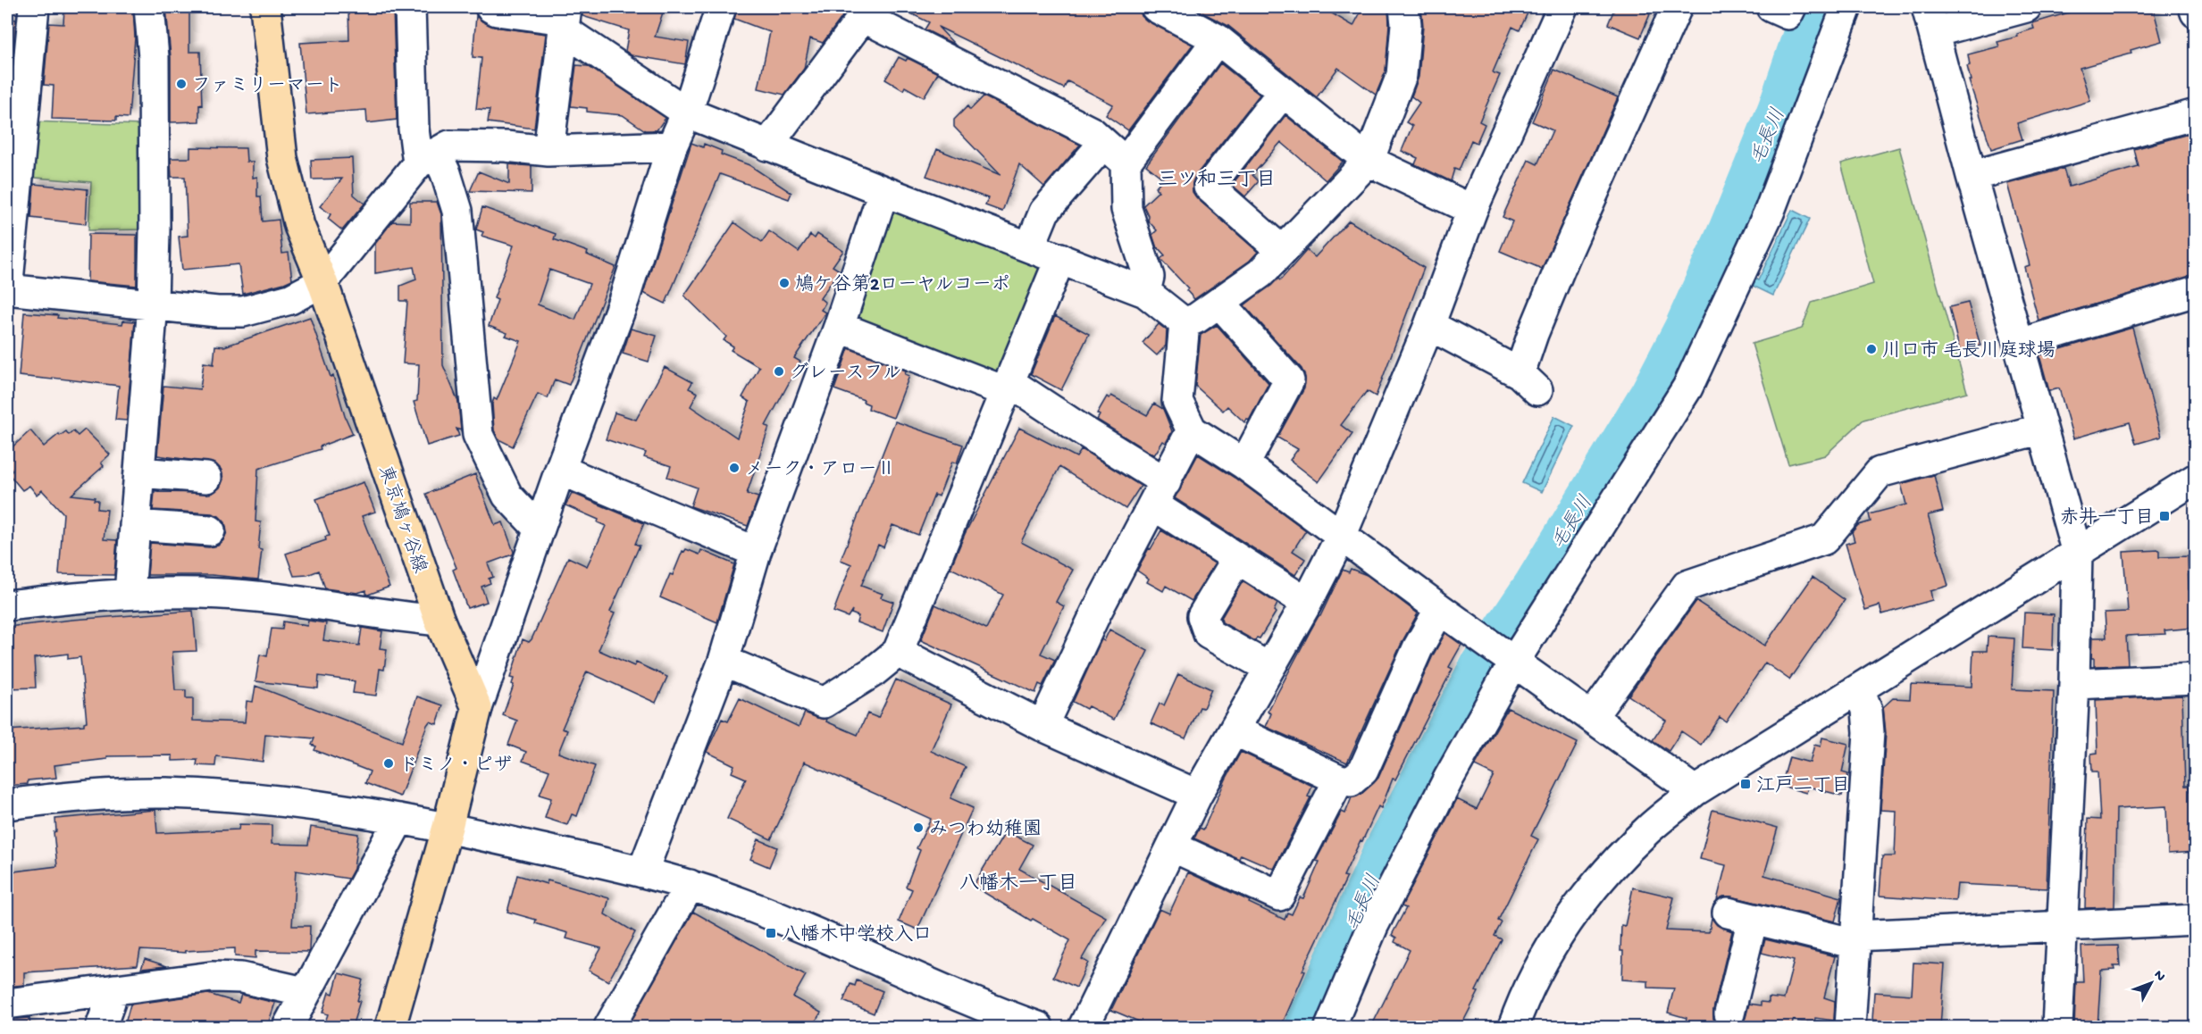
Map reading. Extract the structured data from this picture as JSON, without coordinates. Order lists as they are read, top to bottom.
{
  "streets": {
    "main road": ["東京鳩ヶ谷線"]
  },
  "districts": ["三ツ和三丁目", "八幡木一丁目"],
  "water": ["毛長川"],
  "places": {
    "other": [
      "ファミリーマート",
      "鳩ケ谷第2ローヤルコーポ",
      "川口市 毛長川庭球場",
      "グレースフル",
      "メーク・アローⅡ",
      "ドミノ・ピザ",
      "みつわ幼稚園"
    ],
    "transit": ["赤井一丁目", "江戸二丁目", "八幡木中学校入口"]
  },
  "north": "top right"
}
